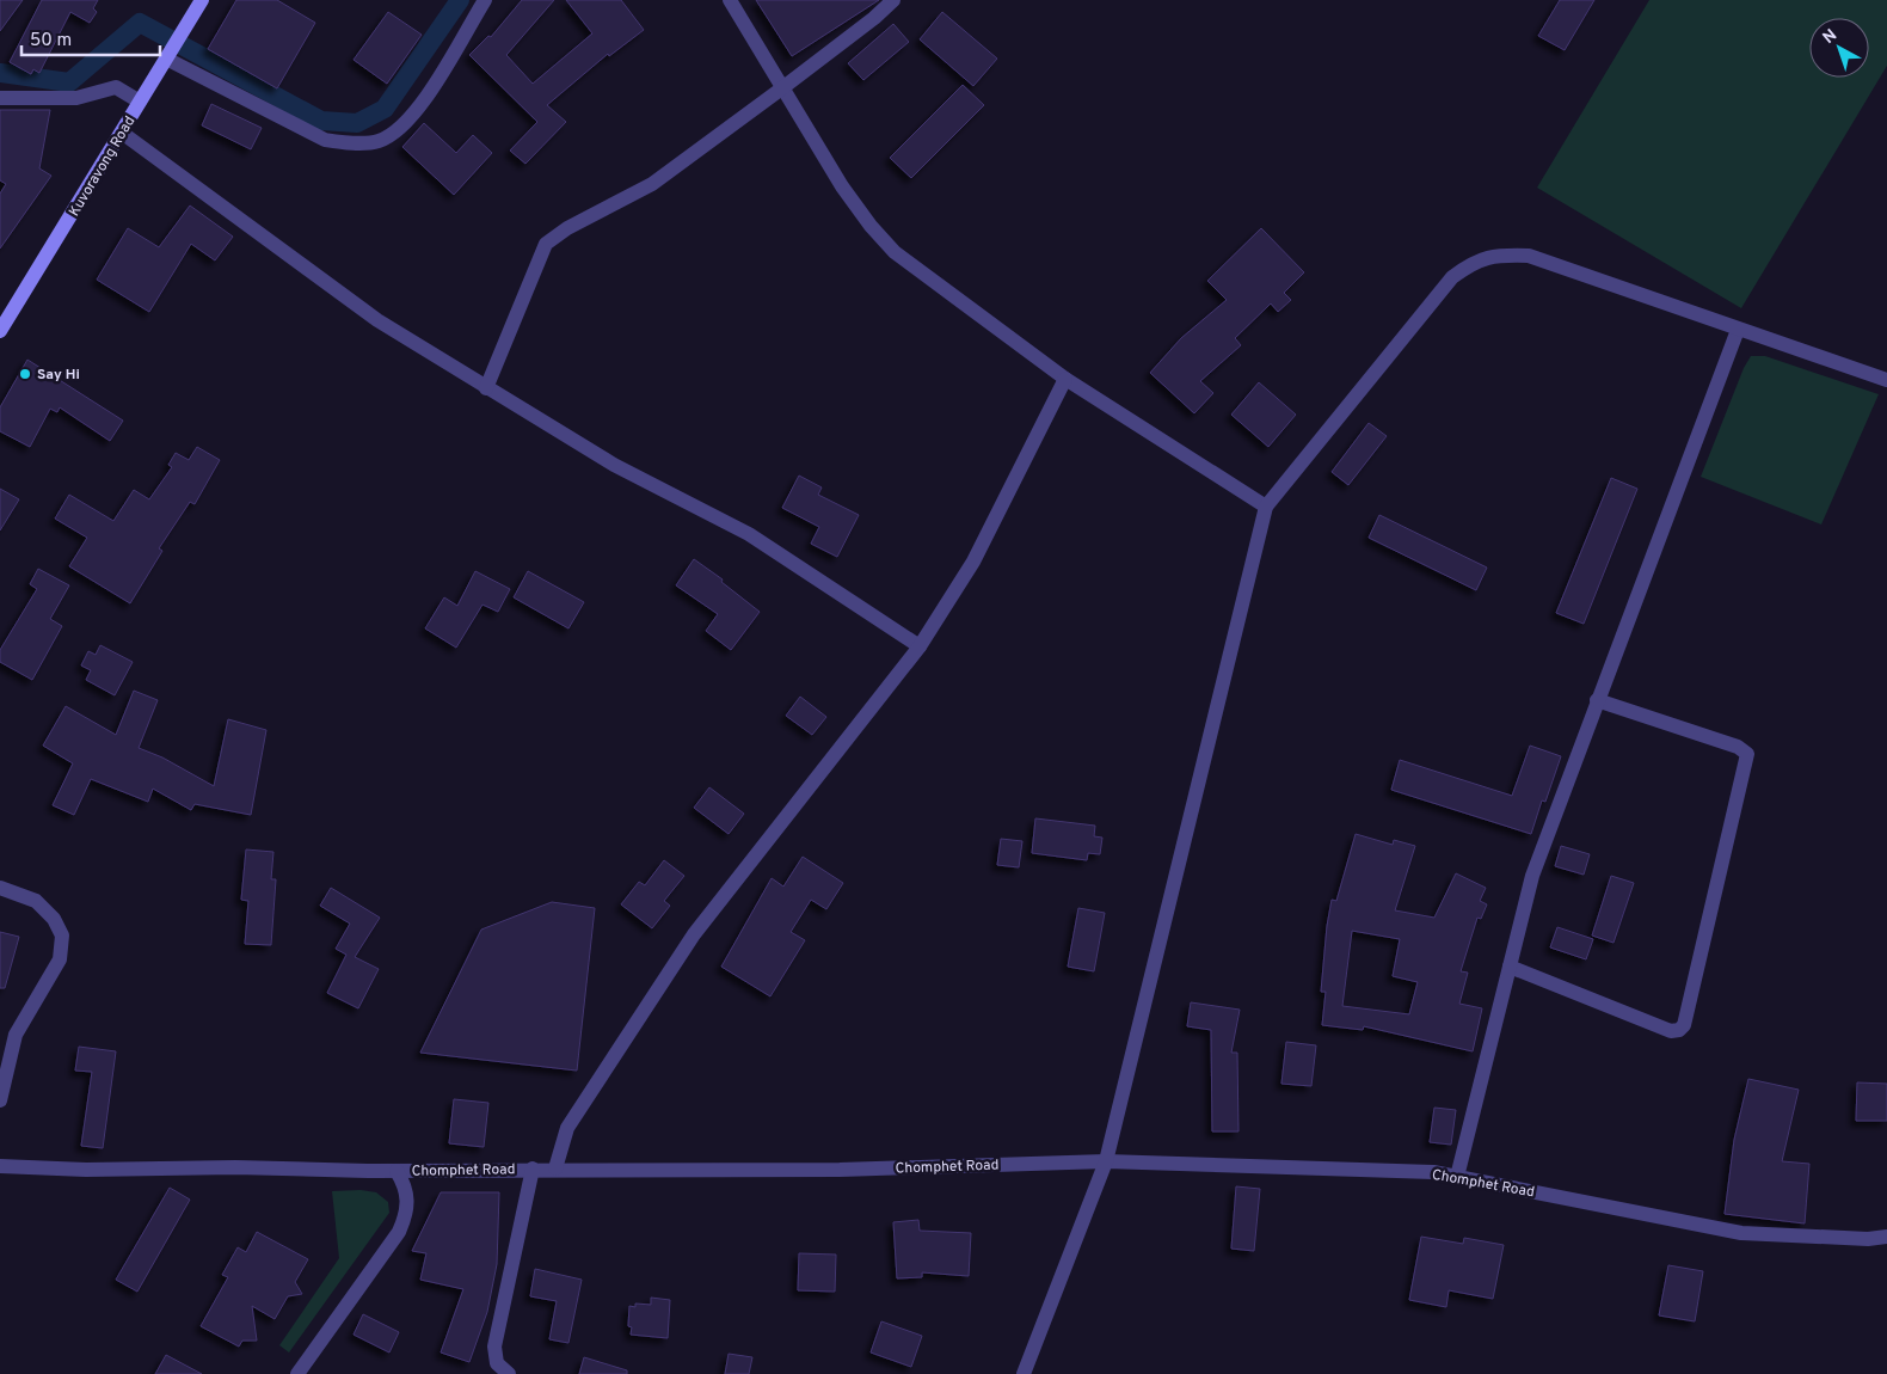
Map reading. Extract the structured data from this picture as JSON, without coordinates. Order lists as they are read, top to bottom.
{
  "streets": {
    "street": ["Kuvoravong Road", "Chomphet Road"]
  },
  "places": ["Say Hi"],
  "scale_bar": "50 m",
  "north": "top left"
}
